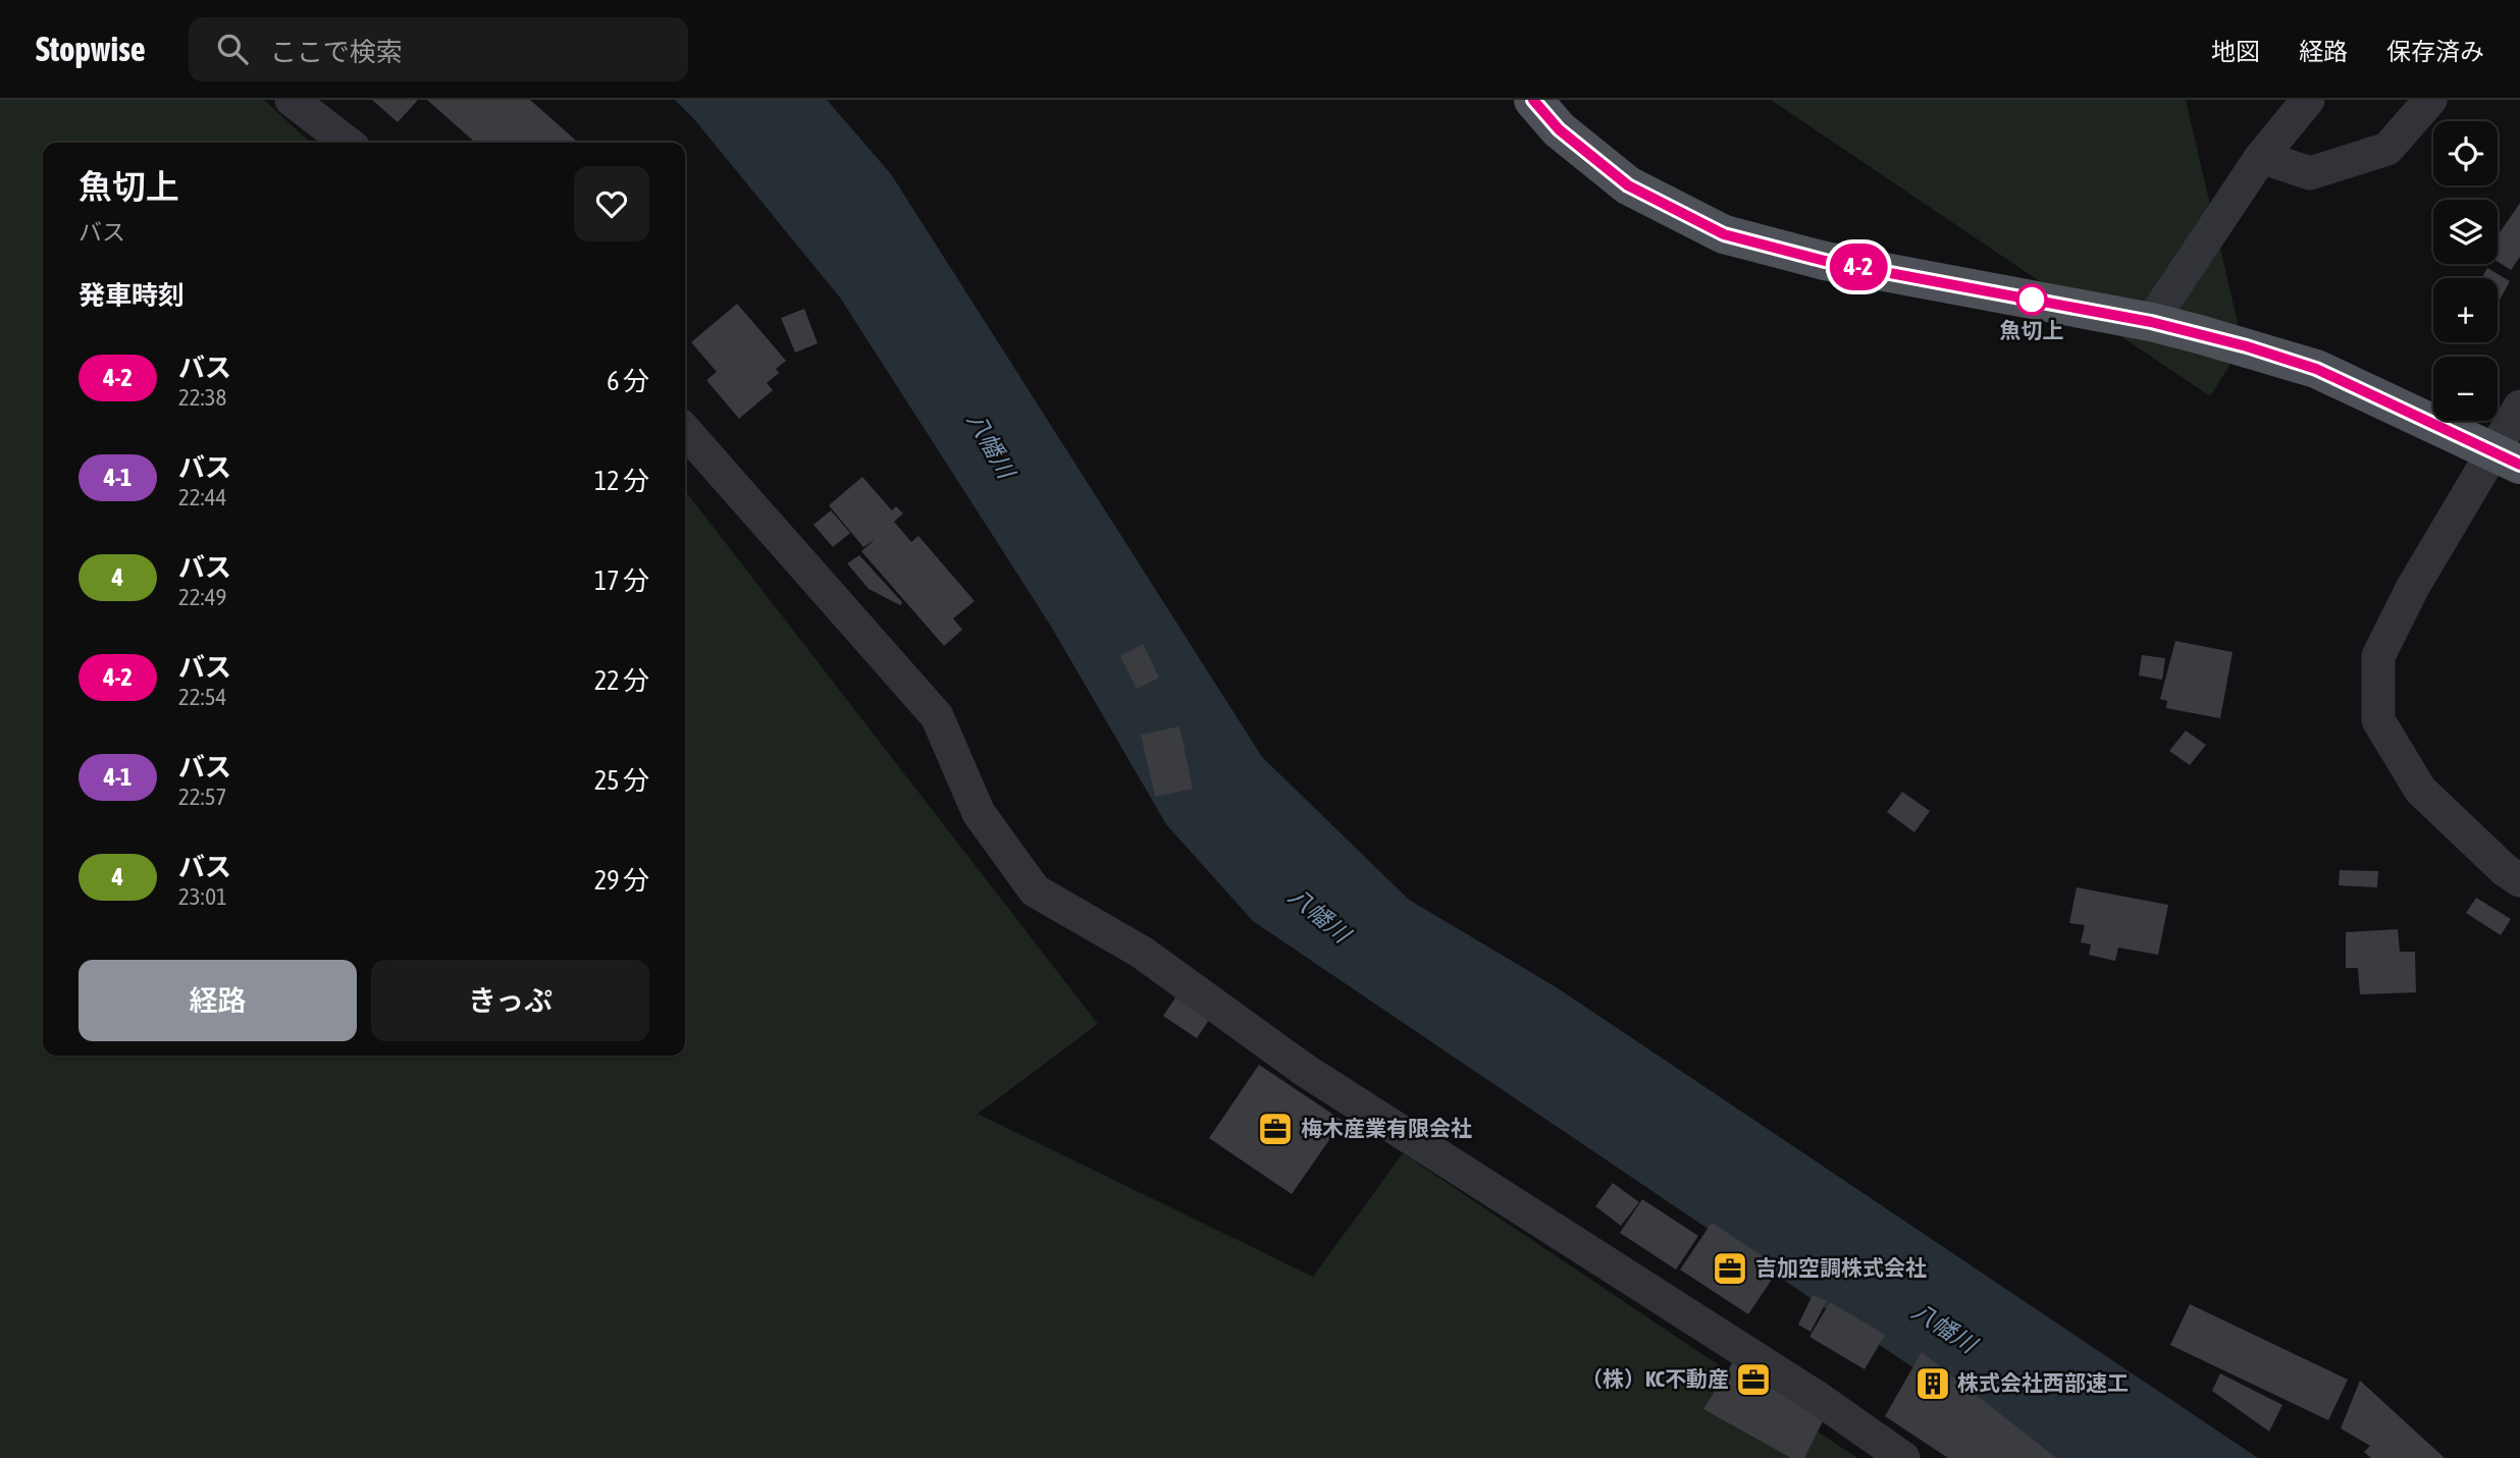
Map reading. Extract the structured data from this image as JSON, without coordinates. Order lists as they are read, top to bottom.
{
  "water": ["八幡川"],
  "places": {
    "other": ["魚切上"],
    "office": ["梅木産業有限会社", "吉加空調株式会社", "（株）KC不動産"],
    "building": ["株式会社西部速工"]
  },
  "lines": ["bus line 4-2"],
  "page": {
    "header": "Stopwise",
    "search": "ここで検索",
    "nav": ["地図", "経路", "保存済み"],
    "on_map": "4-2",
    "map_buttons": ["+", "−"],
    "heading": [
      ["魚切上", "バス"],
      "発車時刻"
    ],
    "list": [
      {
        "mark": "4-2",
        "name": "バス",
        "note": "22:38",
        "value": "6 分"
      },
      {
        "mark": "4-1",
        "name": "バス",
        "note": "22:44",
        "value": "12 分"
      },
      {
        "mark": "4",
        "name": "バス",
        "note": "22:49",
        "value": "17 分"
      },
      {
        "mark": "4-2",
        "name": "バス",
        "note": "22:54",
        "value": "22 分"
      },
      {
        "mark": "4-1",
        "name": "バス",
        "note": "22:57",
        "value": "25 分"
      },
      {
        "mark": "4",
        "name": "バス",
        "note": "23:01",
        "value": "29 分"
      }
    ],
    "buttons": ["経路", "きっぷ"]
  }
}
